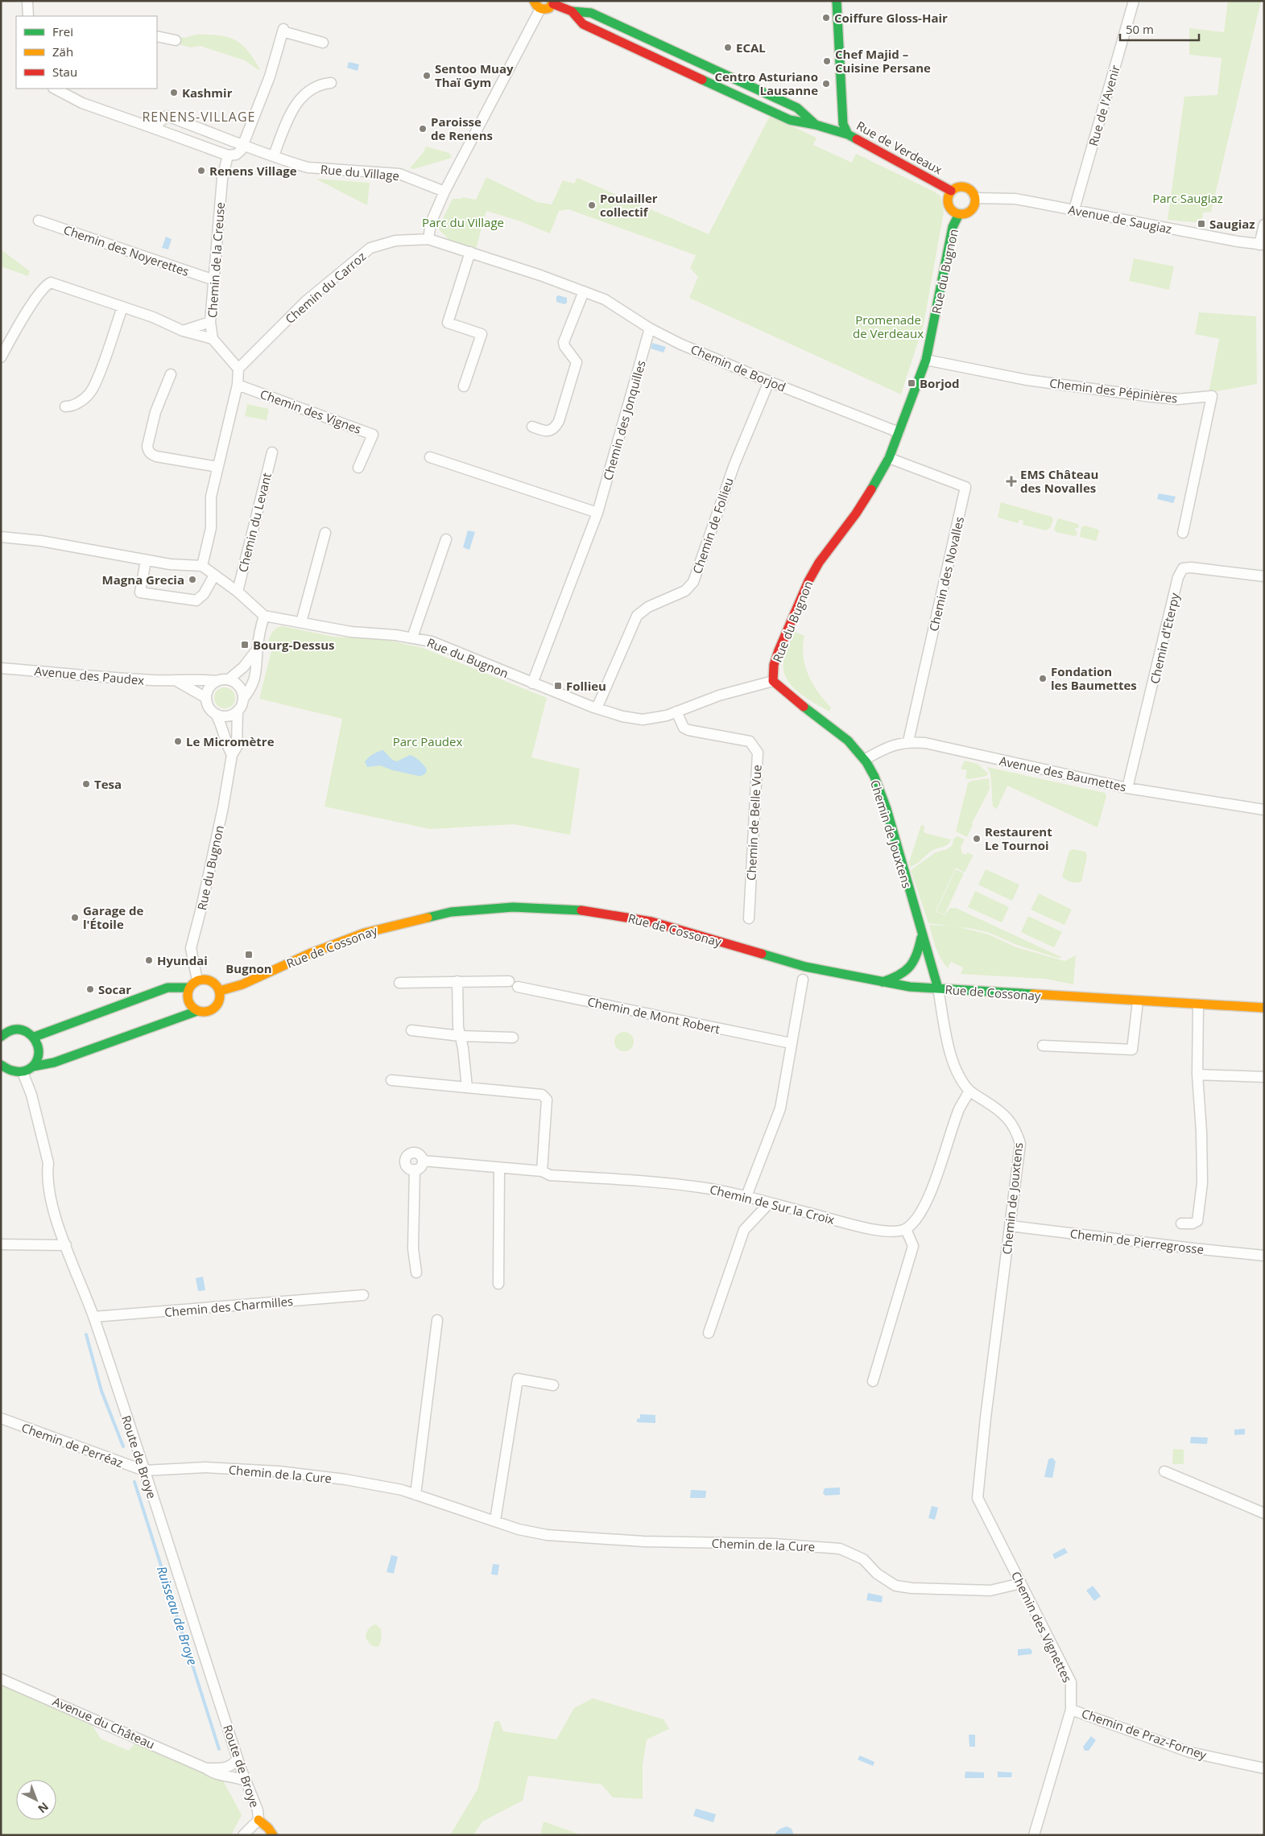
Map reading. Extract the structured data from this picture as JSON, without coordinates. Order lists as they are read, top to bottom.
{
  "streets": {
    "street": [
      "Rue de l'Avenir",
      "Rue de Verdeaux",
      "Rue du Village",
      "Avenue de Saugiaz",
      "Chemin des Noyerettes",
      "Chemin de la Creuse",
      "Rue du Bugnon",
      "Chemin du Carroz",
      "Chemin de Borjod",
      "Chemin des Pépinières",
      "Chemin des Vignes",
      "Chemin des Jonquilles",
      "Chemin du Levant",
      "Chemin de Follieu",
      "Chemin des Novalles",
      "Chemin d'Eterpy",
      "Avenue des Paudex",
      "Avenue des Baumettes",
      "Chemin de Belle Vue",
      "Chemin de Jouxtens",
      "Rue de Cossonay",
      "Chemin de Mont Robert",
      "Chemin de Sur la Croix",
      "Chemin de Pierregrosse",
      "Chemin des Charmilles",
      "Chemin de Perréaz",
      "Route de Broye",
      "Chemin de la Cure",
      "Chemin des Vignettes",
      "Avenue du Château",
      "Chemin de Praz-Forney"
    ]
  },
  "crossings": [
    ["Rue de l'Avenir", "Avenue de Saugiaz"],
    ["Rue de Verdeaux", "Avenue de Saugiaz"],
    ["Rue de Verdeaux", "Rue du Bugnon"],
    ["Avenue de Saugiaz", "Rue du Bugnon"],
    ["Chemin des Noyerettes", "Chemin de la Creuse"],
    ["Rue du Bugnon", "Chemin de Borjod"],
    ["Rue du Bugnon", "Chemin des Pépinières"],
    ["Rue du Bugnon", "Chemin des Jonquilles"],
    ["Rue du Bugnon", "Chemin de Follieu"],
    ["Rue du Bugnon", "Chemin des Novalles"],
    ["Rue du Bugnon", "Avenue des Paudex"],
    ["Rue du Bugnon", "Chemin de Belle Vue"],
    ["Rue du Bugnon", "Chemin de Jouxtens"],
    ["Rue du Bugnon", "Rue de Cossonay"],
    ["Chemin du Carroz", "Chemin de Borjod"],
    ["Chemin de Borjod", "Chemin des Jonquilles"],
    ["Chemin de Borjod", "Chemin de Follieu"],
    ["Chemin des Novalles", "Avenue des Baumettes"],
    ["Chemin d'Eterpy", "Avenue des Baumettes"],
    ["Avenue des Baumettes", "Chemin de Jouxtens"],
    ["Chemin de Jouxtens", "Rue de Cossonay"],
    ["Chemin de Jouxtens", "Chemin de Pierregrosse"],
    ["Chemin de Jouxtens", "Chemin des Vignettes"],
    ["Chemin des Charmilles", "Route de Broye"],
    ["Chemin de Perréaz", "Route de Broye"],
    ["Chemin de Perréaz", "Chemin de la Cure"],
    ["Route de Broye", "Chemin de la Cure"],
    ["Route de Broye", "Avenue du Château"],
    ["Chemin de la Cure", "Chemin des Vignettes"],
    ["Chemin des Vignettes", "Chemin de Praz-Forney"]
  ],
  "districts": ["RENENS-VILLAGE"],
  "water": ["Ruisseau de Broye"],
  "parks": [
    "Parc Saugiaz",
    "Parc du Village",
    "Promenade de Verdeaux",
    "Parc Paudex"
  ],
  "places": {
    "other": [
      "Coiffure Gloss-Hair",
      "ECAL",
      "Chef Majid – Cuisine Persane",
      "Sentoo Muay Thaï Gym",
      "Centro Asturiano Lausanne",
      "Kashmir",
      "Paroisse de Renens",
      "Renens Village",
      "Poulailler collectif",
      "Magna Grecia",
      "Fondation les Baumettes",
      "Le Micromètre",
      "Tesa",
      "Restaurent Le Tournoi",
      "Garage de l'Étoile",
      "Hyundai",
      "Socar"
    ],
    "transit": [
      "Saugiaz",
      "Borjod",
      "Bourg-Dessus",
      "Follieu",
      "Bugnon"
    ],
    "health": ["EMS Château des Novalles"]
  },
  "legend": ["Frei", "Zäh", "Stau"],
  "scale_bar": "50 m",
  "north": "bottom right"
}
